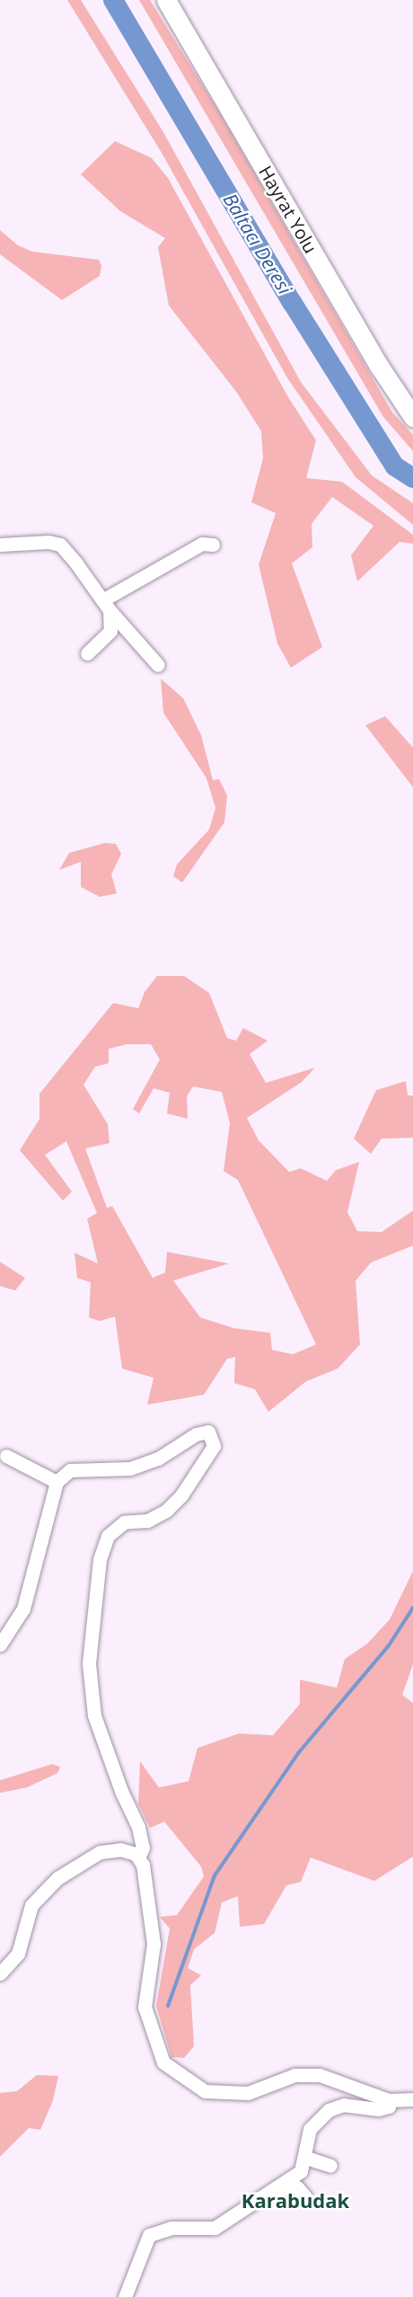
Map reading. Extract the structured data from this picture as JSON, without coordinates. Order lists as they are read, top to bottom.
{
  "streets": {
    "main road": ["Hayrat Yolu"]
  },
  "districts": ["Karabudak"],
  "water": ["Baltacı Deresi"]
}
